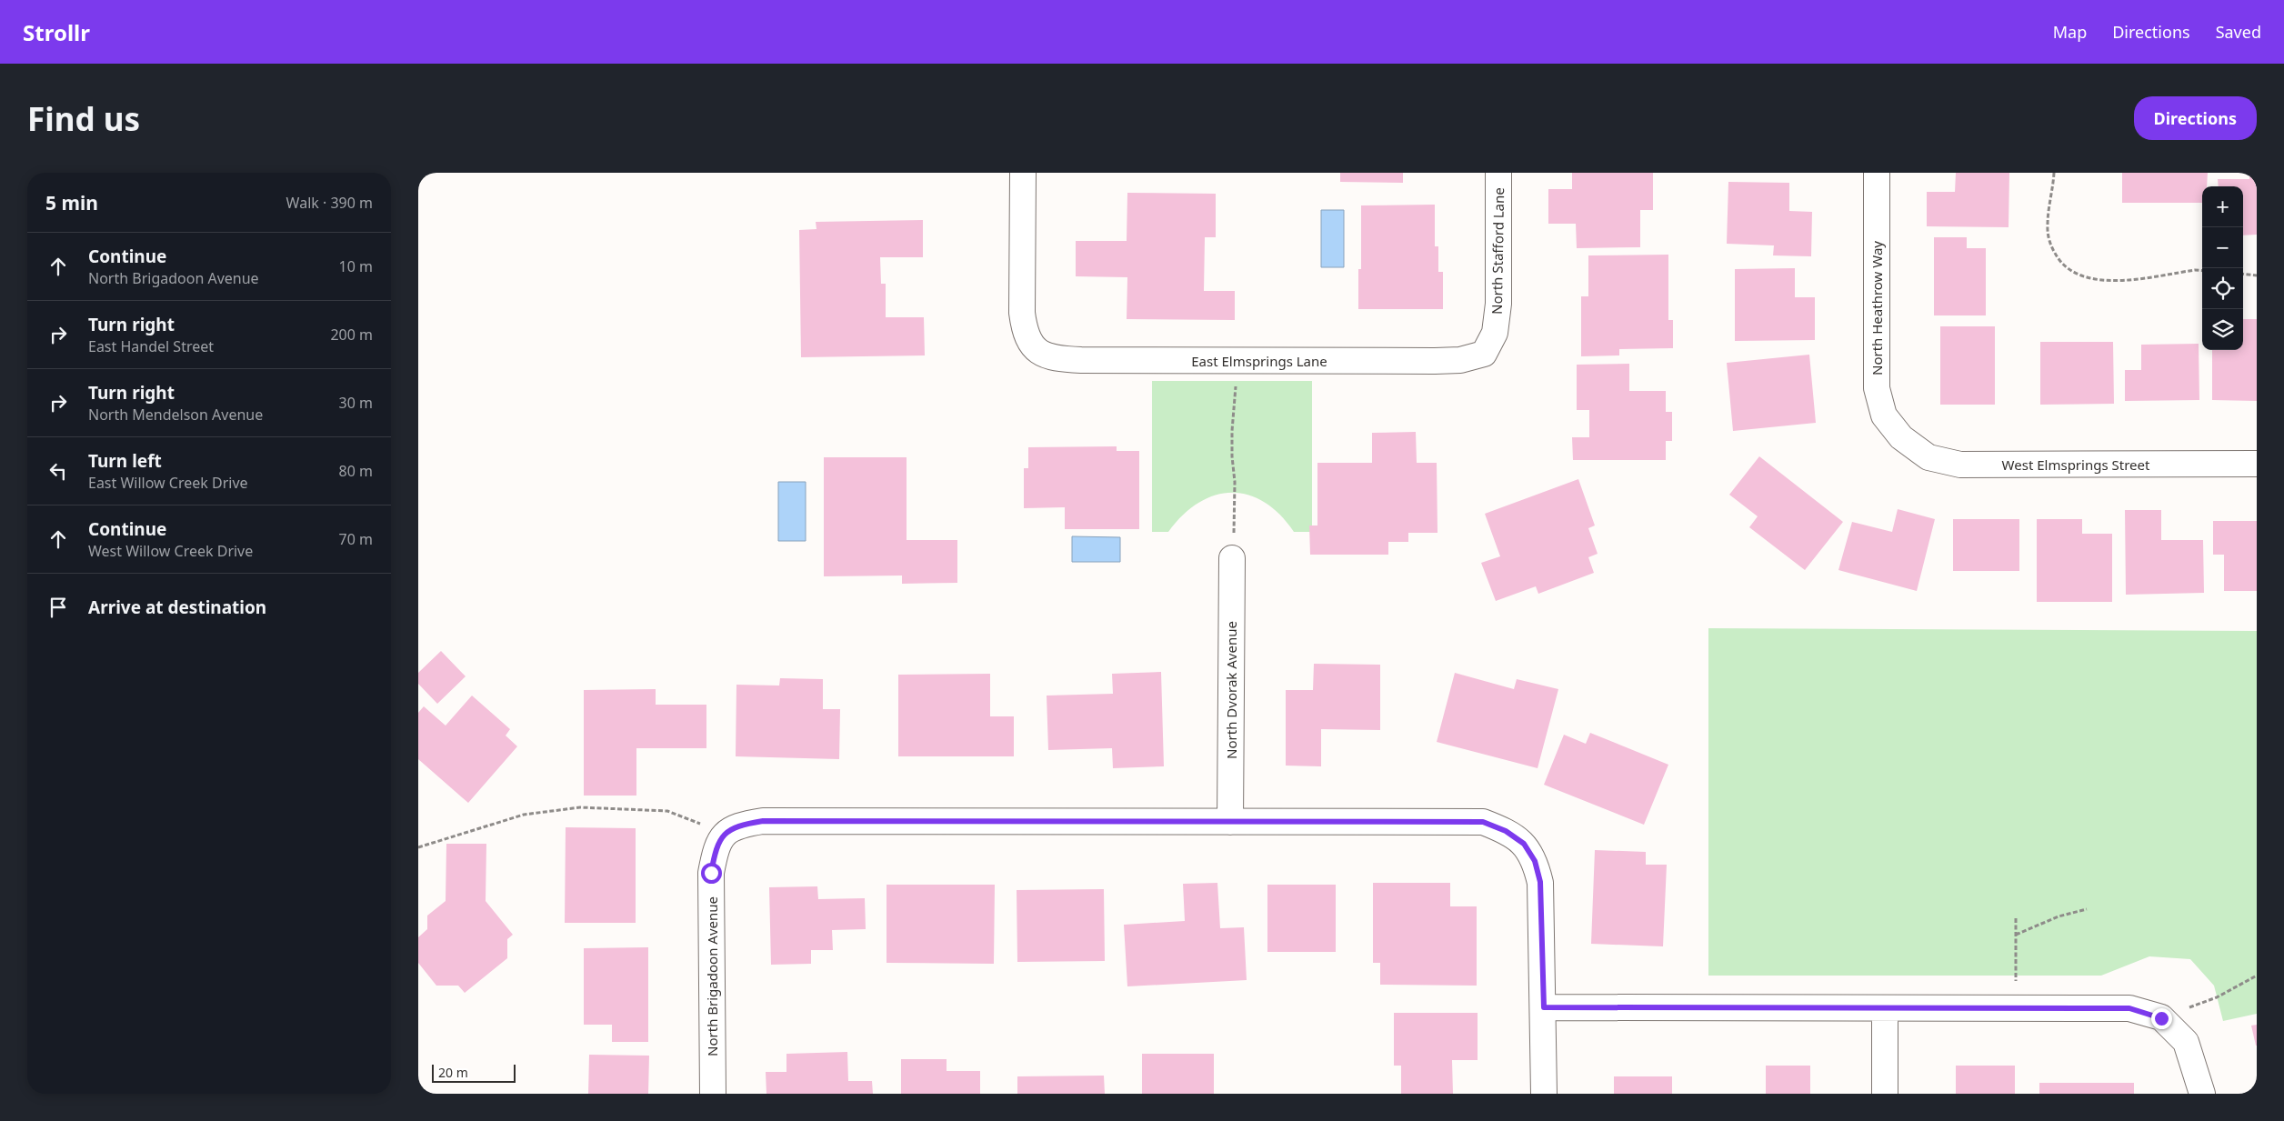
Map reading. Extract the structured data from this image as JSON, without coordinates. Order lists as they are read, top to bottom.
{
  "streets": {
    "street": [
      "North Stafford Lane",
      "North Heathrow Way",
      "East Elmsprings Lane",
      "West Elmsprings Street",
      "North Dvorak Avenue",
      "North Brigadoon Avenue"
    ]
  },
  "crossings": [
    ["North Stafford Lane", "East Elmsprings Lane"],
    ["North Heathrow Way", "West Elmsprings Street"]
  ],
  "scale_bar": "20 m",
  "page": {
    "header": "Strollr",
    "nav": ["Map", "Directions", "Saved"],
    "buttons": "Directions",
    "title": "Find us",
    "heading": ["5 min", "Walk · 390 m"],
    "map_buttons": ["+", "−"],
    "list": [
      ["Continue", "North Brigadoon Avenue", "10 m"],
      ["Turn right", "East Handel Street", "200 m"],
      ["Turn right", "North Mendelson Avenue", "30 m"],
      ["Turn left", "East Willow Creek Drive", "80 m"],
      ["Continue", "West Willow Creek Drive", "70 m"],
      "Arrive at destination"
    ],
    "scale": "20 m"
  }
}
